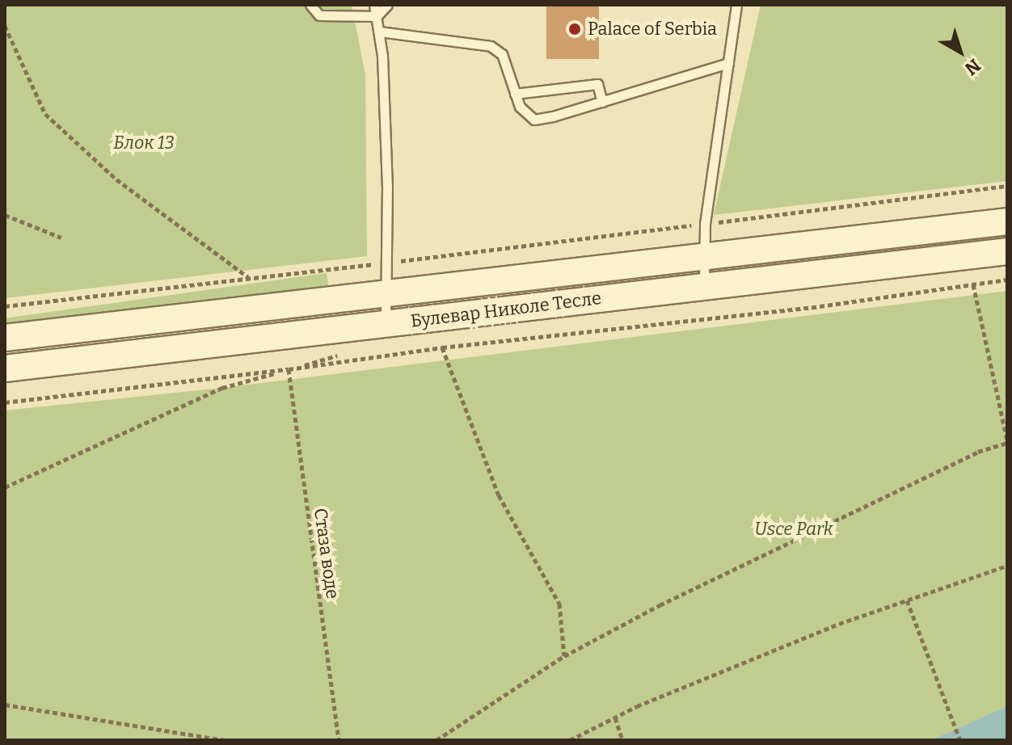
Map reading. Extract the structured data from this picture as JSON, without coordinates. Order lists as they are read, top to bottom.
{
  "streets": {
    "main road": ["Булевар Николе Тесле"],
    "path": ["Стаза воде"]
  },
  "parks": ["Блок 13", "Usce Park"],
  "places": ["Palace of Serbia"],
  "north": "bottom right"
}
